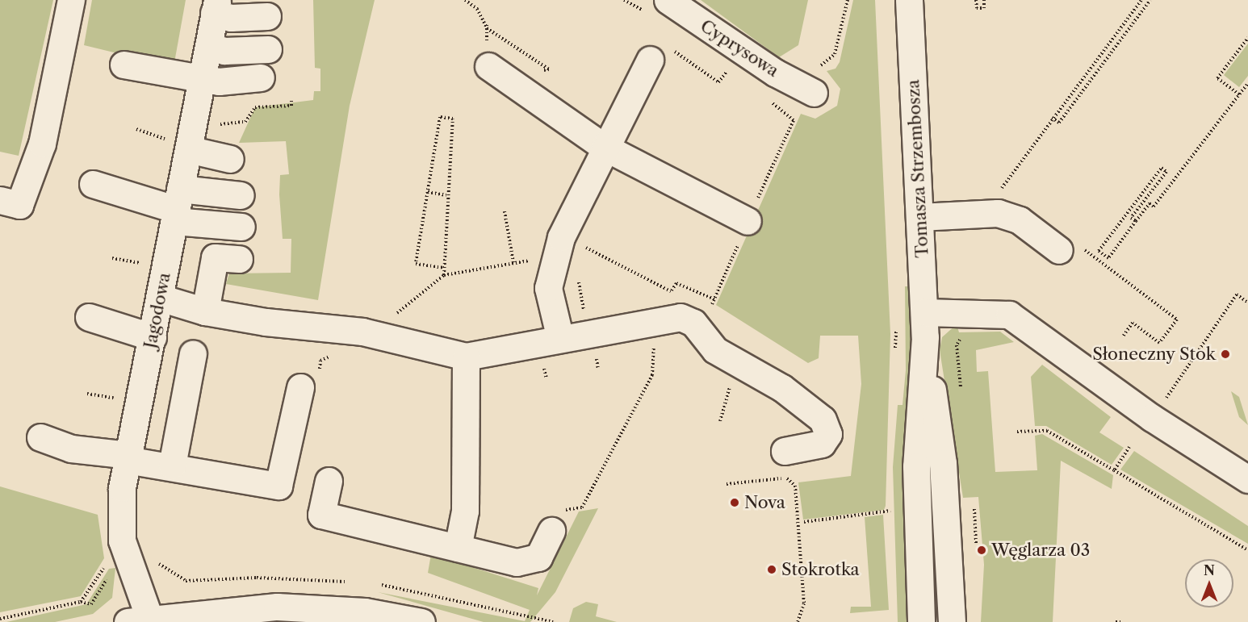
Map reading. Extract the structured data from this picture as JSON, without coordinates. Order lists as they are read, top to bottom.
{
  "streets": {
    "street": ["Cyprysowa", "Tomasza Strzembosza", "Jagodowa"]
  },
  "places": [
    "Słoneczny Stok",
    "Nova",
    "Węglarza 03",
    "Stokrotka"
  ],
  "north": "top"
}
